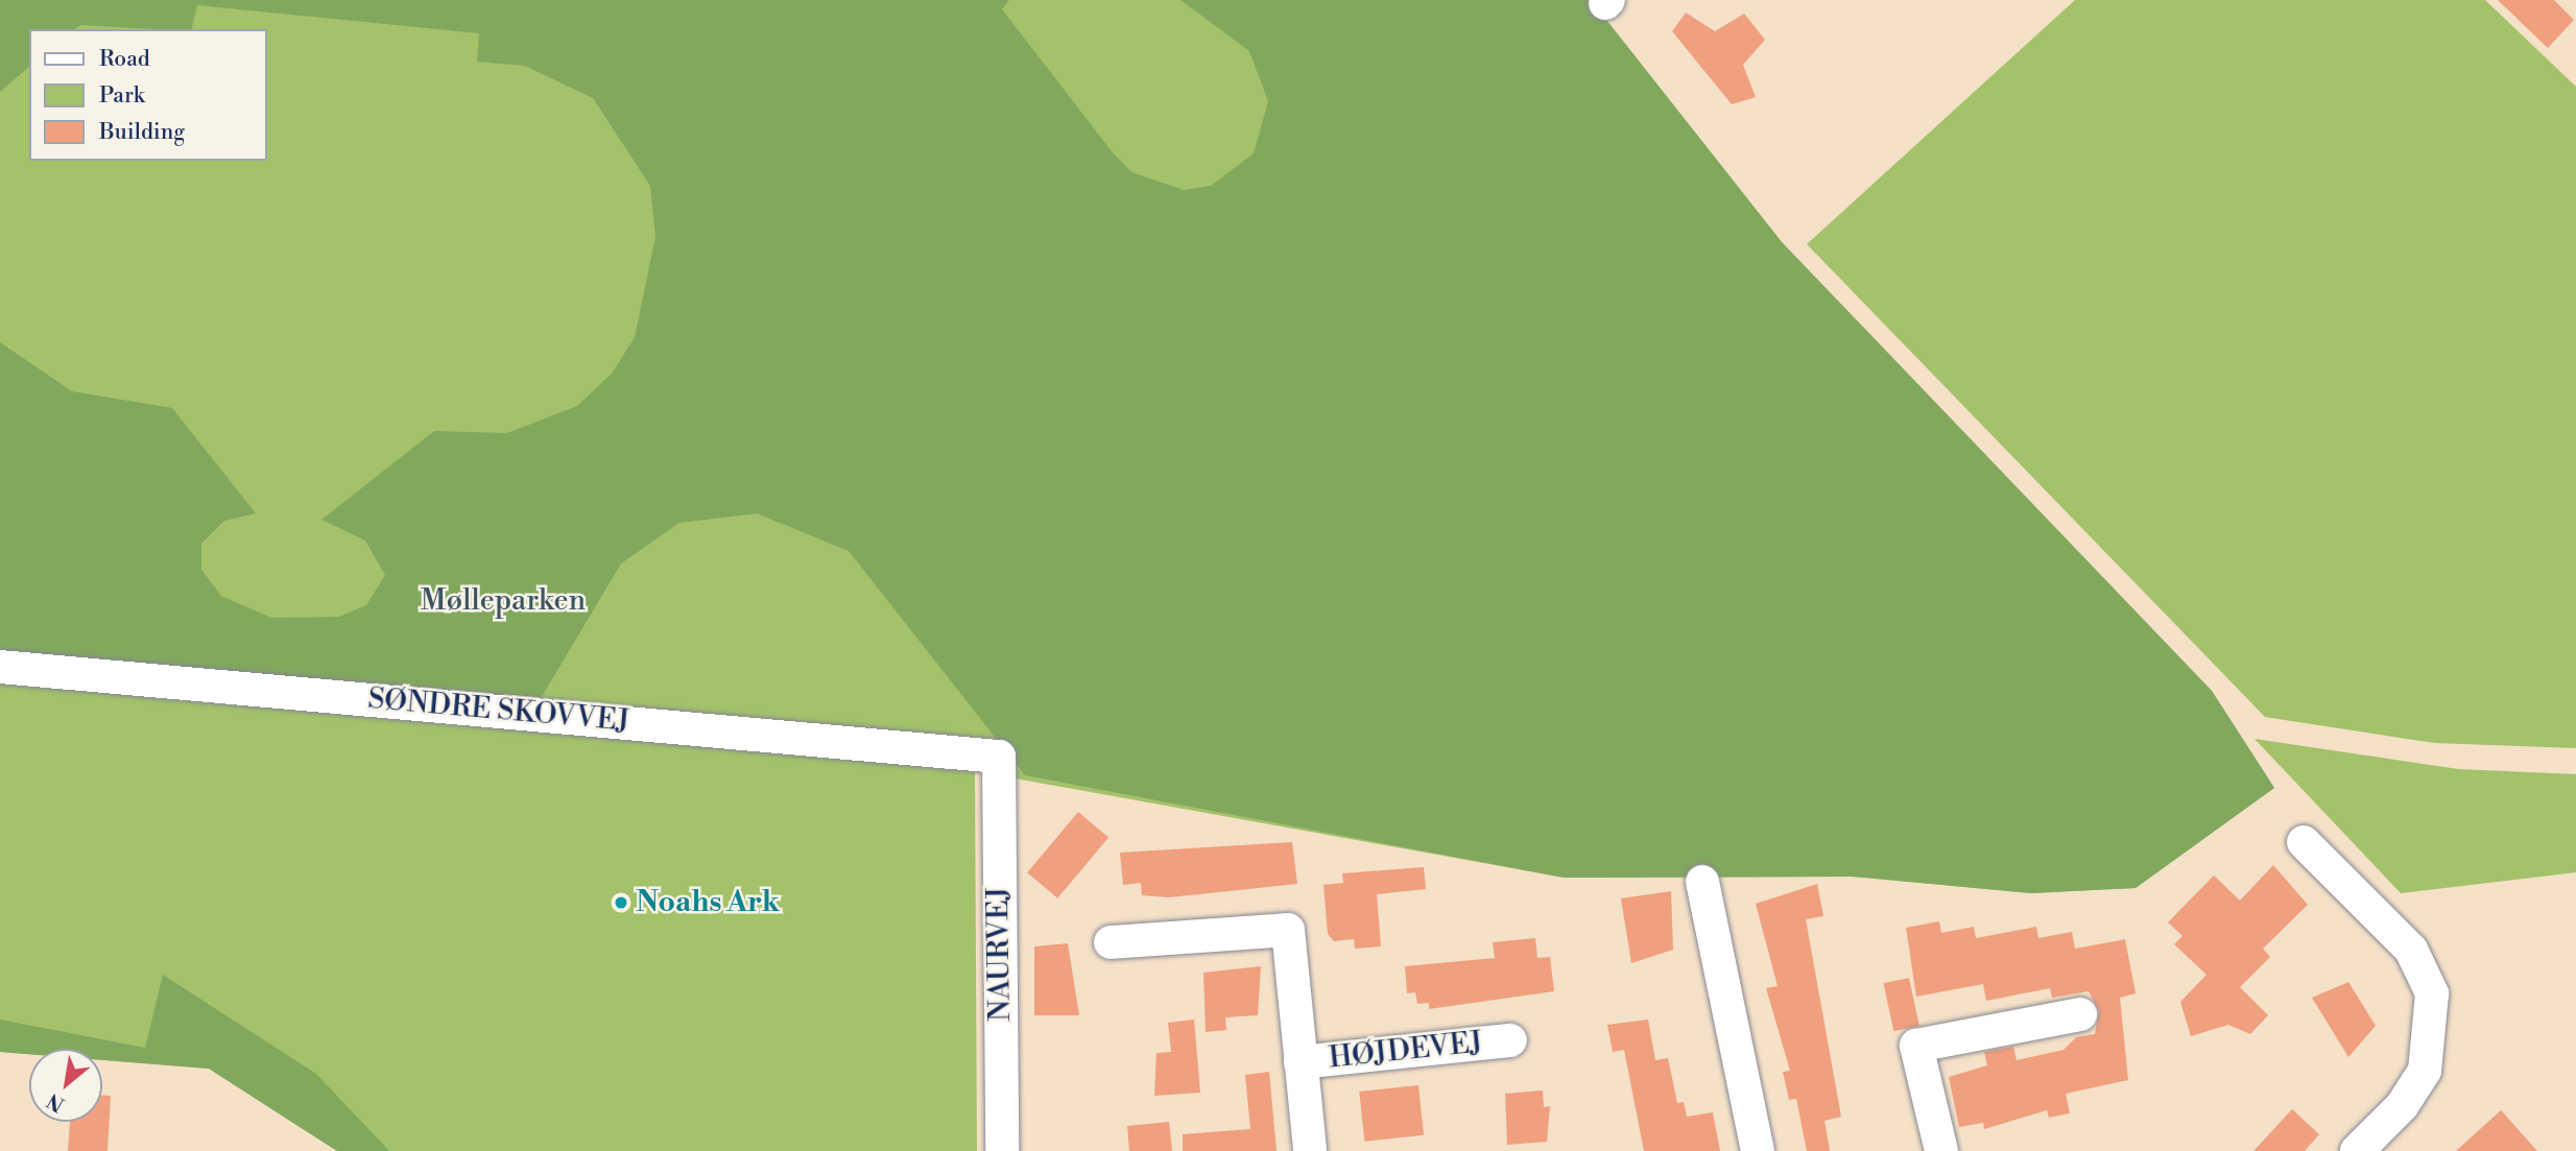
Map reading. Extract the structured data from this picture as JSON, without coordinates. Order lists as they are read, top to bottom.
{
  "streets": {
    "street": ["SØNDRE SKOVVEJ", "NAURVEJ", "HØJDEVEJ"]
  },
  "crossings": [
    ["SØNDRE SKOVVEJ", "NAURVEJ"]
  ],
  "parks": ["Mølleparken"],
  "places": ["Noahs Ark"],
  "legend": ["Road", "Park", "Building"],
  "north": "bottom left"
}
